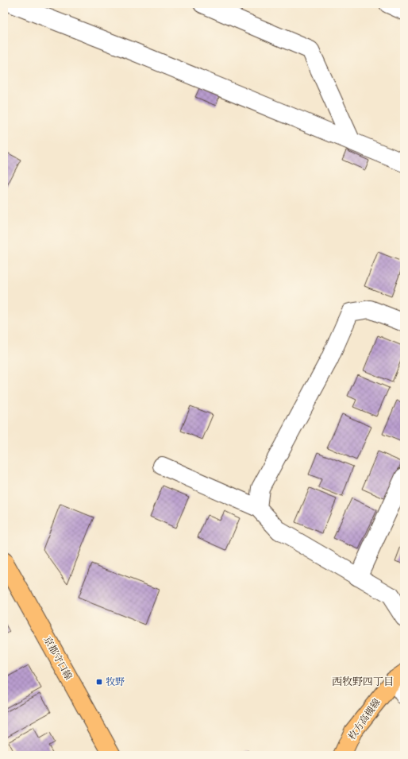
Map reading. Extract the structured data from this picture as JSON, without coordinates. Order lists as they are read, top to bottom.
{
  "streets": {
    "main road": ["京都守口線", "枚方高槻線"]
  },
  "districts": ["西牧野四丁目"],
  "places": {
    "transit": ["牧野"]
  }
}
